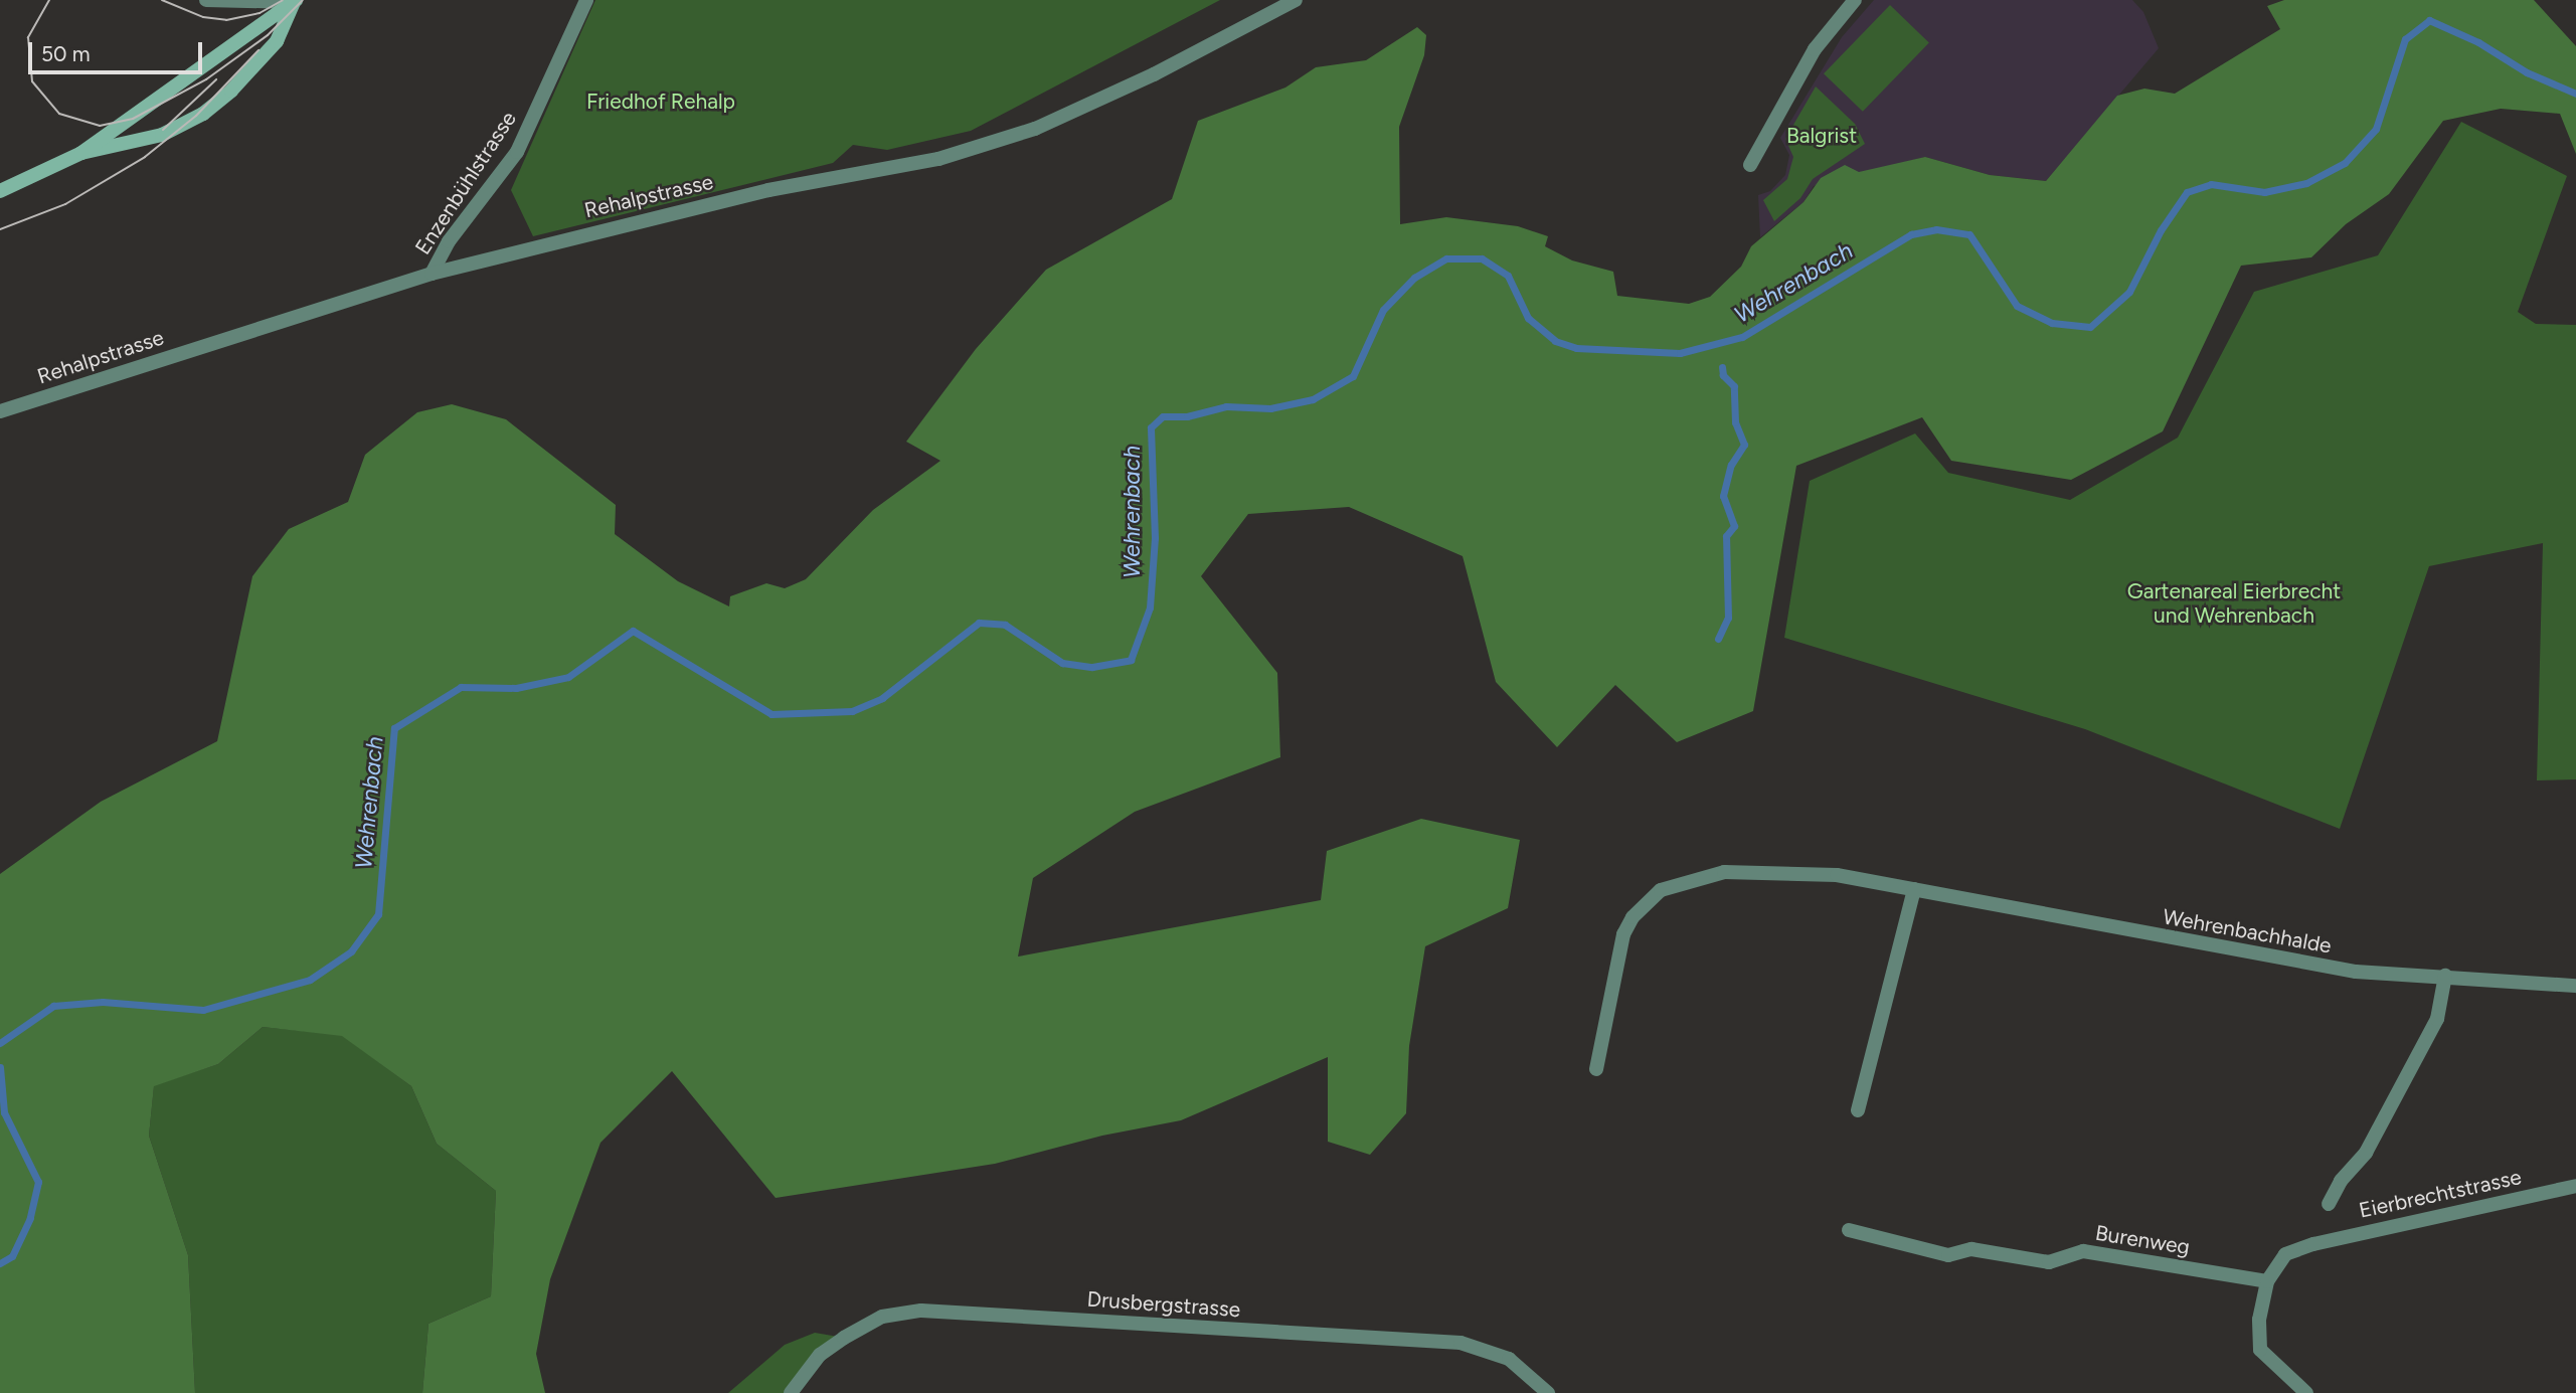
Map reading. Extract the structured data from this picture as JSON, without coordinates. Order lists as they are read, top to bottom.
{
  "streets": {
    "street": [
      "Enzenbühlstrasse",
      "Rehalpstrasse",
      "Wehrenbachhalde",
      "Eierbrechtstrasse",
      "Burenweg",
      "Drusbergstrasse"
    ]
  },
  "crossings": [
    ["Enzenbühlstrasse", "Rehalpstrasse"],
    ["Eierbrechtstrasse", "Burenweg"]
  ],
  "water": ["Wehrenbach"],
  "parks": ["Friedhof Rehalp", "Balgrist", "Gartenareal Eierbrecht und Wehrenbach"],
  "scale_bar": "50 m"
}
